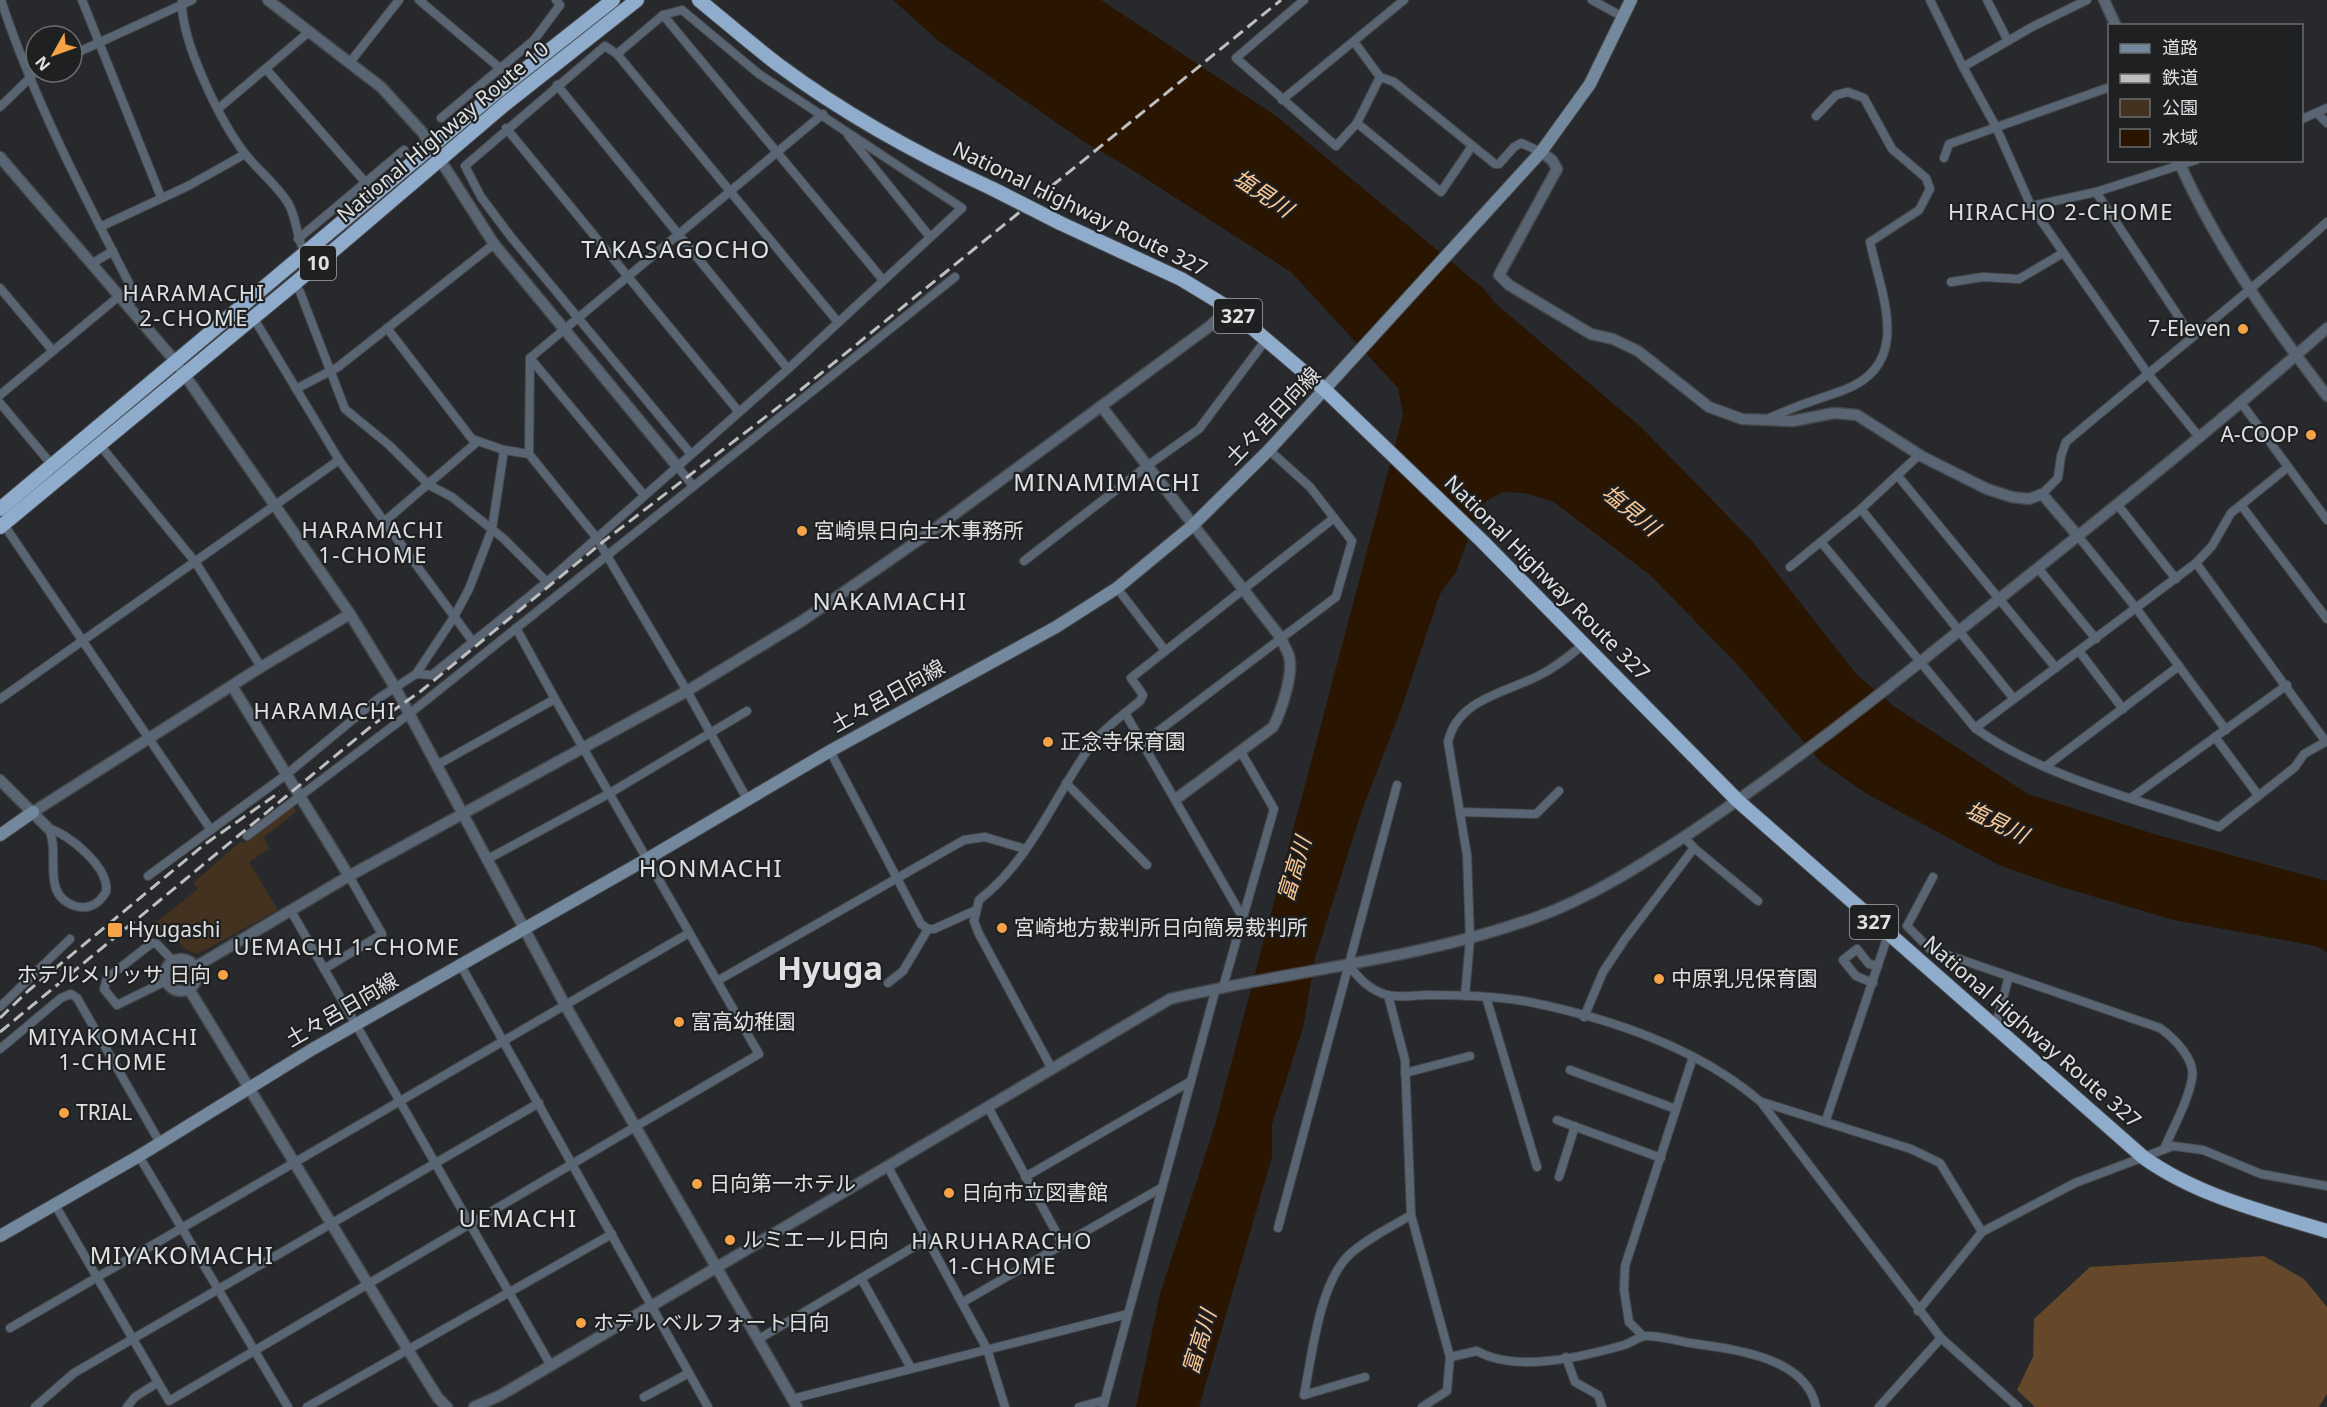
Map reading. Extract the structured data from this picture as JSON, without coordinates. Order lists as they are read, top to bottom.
{
  "streets": {
    "highway": [
      "National Highway Route 10",
      "National Highway Route 327",
      "10",
      "327"
    ],
    "main road": ["土々呂日向線"]
  },
  "crossings": [
    ["National Highway Route 327", "土々呂日向線"]
  ],
  "districts": [
    "HIRACHO 2-CHOME",
    "TAKASAGOCHO",
    "HARAMACHI 2-CHOME",
    "MINAMIMACHI",
    "HARAMACHI 1-CHOME",
    "NAKAMACHI",
    "HARAMACHI",
    "HONMACHI",
    "UEMACHI 1-CHOME",
    "Hyuga",
    "MIYAKOMACHI 1-CHOME",
    "UEMACHI",
    "HARUHARACHO 1-CHOME",
    "MIYAKOMACHI"
  ],
  "water": ["塩見川", "富高川"],
  "places": {
    "other": [
      "7-Eleven",
      "A-COOP",
      "宮崎県日向土木事務所",
      "正念寺保育園",
      "宮崎地方裁判所日向簡易裁判所",
      "ホテルメリッサ 日向",
      "中原乳児保育園",
      "富高幼稚園",
      "TRIAL",
      "日向第一ホテル",
      "日向市立図書館",
      "ルミエール日向",
      "ホテル ベルフォート日向"
    ],
    "transit": ["Hyugashi"]
  },
  "legend": [
    "道路",
    "鉄道",
    "公園",
    "水域"
  ],
  "north": "bottom left"
}
